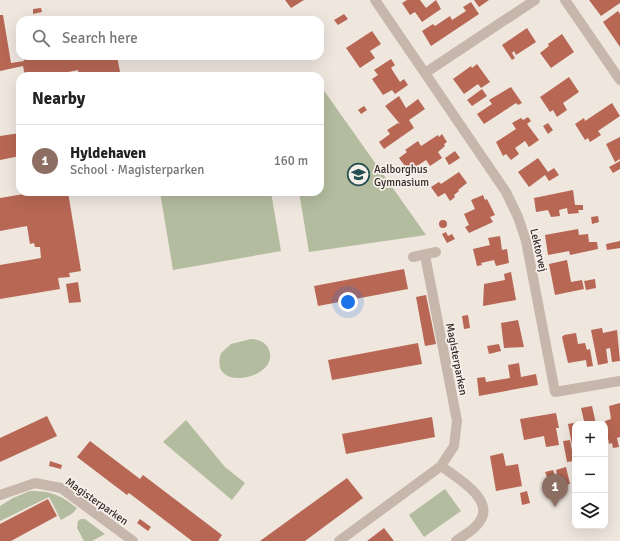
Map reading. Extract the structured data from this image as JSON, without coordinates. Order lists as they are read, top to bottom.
{
  "streets": {
    "street": ["Lektorvej", "Magisterparken"]
  },
  "places": {
    "school or university": ["Aalborghus Gymnasium"]
  },
  "page": {
    "search": "Search here",
    "heading": "Nearby",
    "list": [
      {
        "mark": "1",
        "name": "Hyldehaven",
        "note": "School · Magisterparken",
        "value": "160 m"
      }
    ],
    "map_buttons": ["+", "−"],
    "pins": "1"
  }
}
